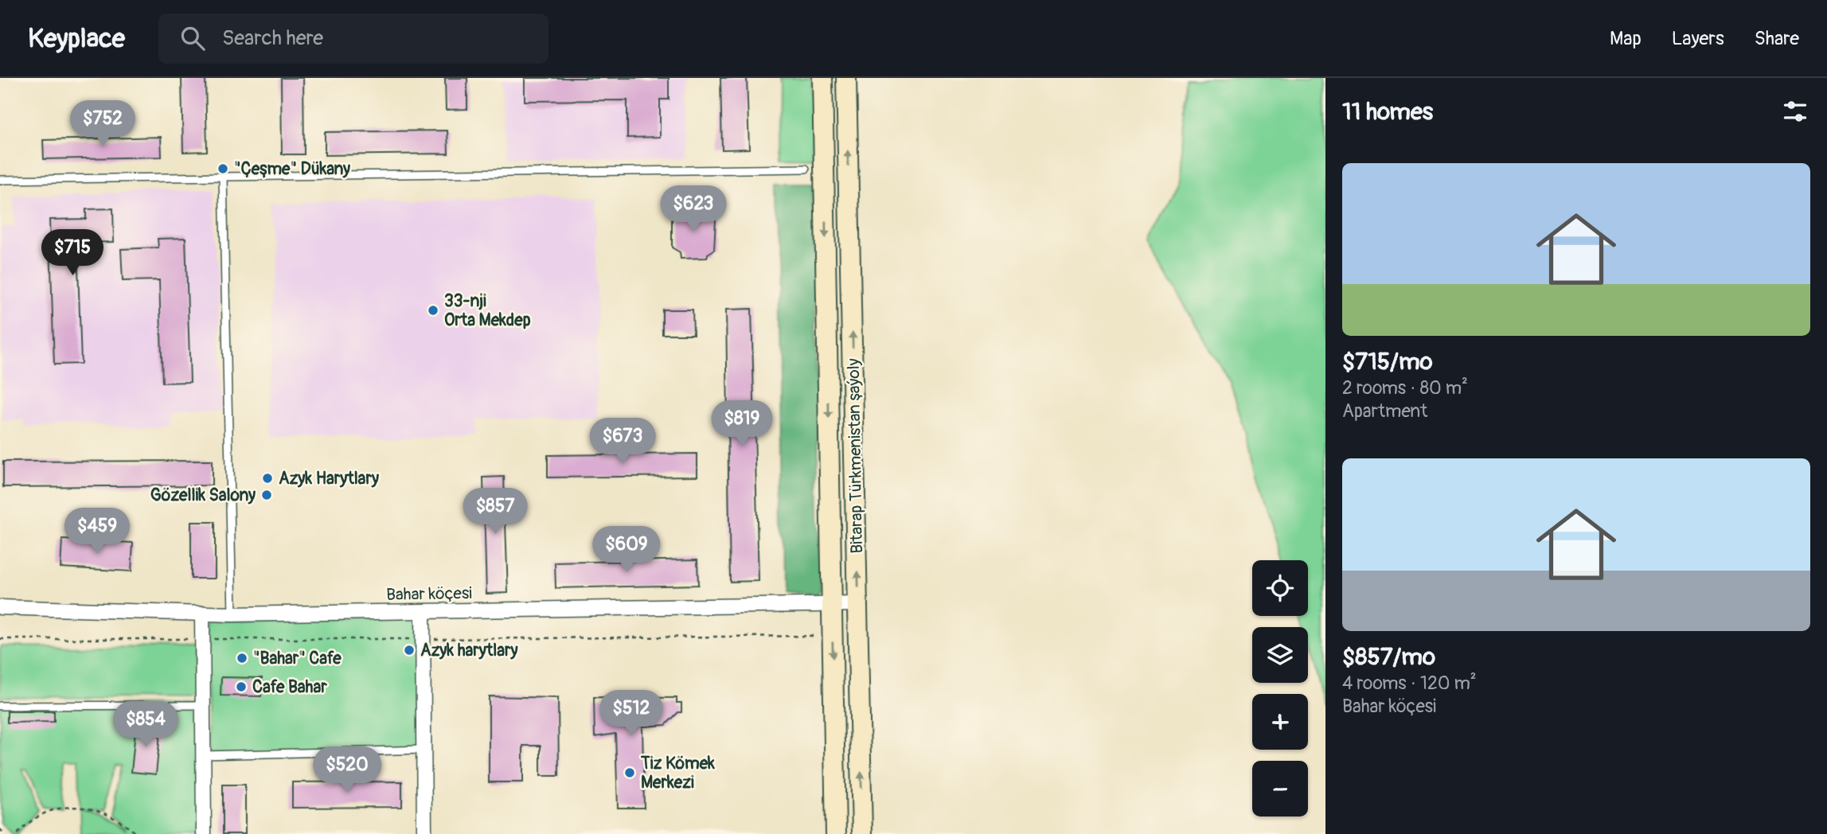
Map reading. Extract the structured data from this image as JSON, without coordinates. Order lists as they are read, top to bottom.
{
  "streets": {
    "main road": ["Bitarap Türkmenistan şaýoly"],
    "street": ["Bahar köçesi"]
  },
  "crossings": [
    ["Bitarap Türkmenistan şaýoly", "Bahar köçesi"]
  ],
  "places": [
    "\"Çeşme\" Dükany",
    "33-nji Orta Mekdep",
    "Azyk Harytlary",
    "Gözellik Salony",
    "Azyk harytlary",
    "\"Bahar\" Cafe",
    "Cafe Bahar",
    "Tiz Kömek Merkezi"
  ],
  "page": {
    "header": "Keyplace",
    "search": "Search here",
    "nav": ["Map", "Layers", "Share"],
    "heading": "11 homes",
    "price": [
      "$752",
      "$623",
      "$715",
      "$819",
      "$673",
      "$857",
      "$459",
      "$609",
      "$512",
      "$854",
      "$520"
    ],
    "list": [
      {
        "name": "$715/mo",
        "note": "2 rooms · 80 m² · Apartment"
      },
      {
        "name": "$857/mo",
        "note": "4 rooms · 120 m² · Bahar köçesi"
      }
    ],
    "map_buttons": ["+", "−"]
  }
}
